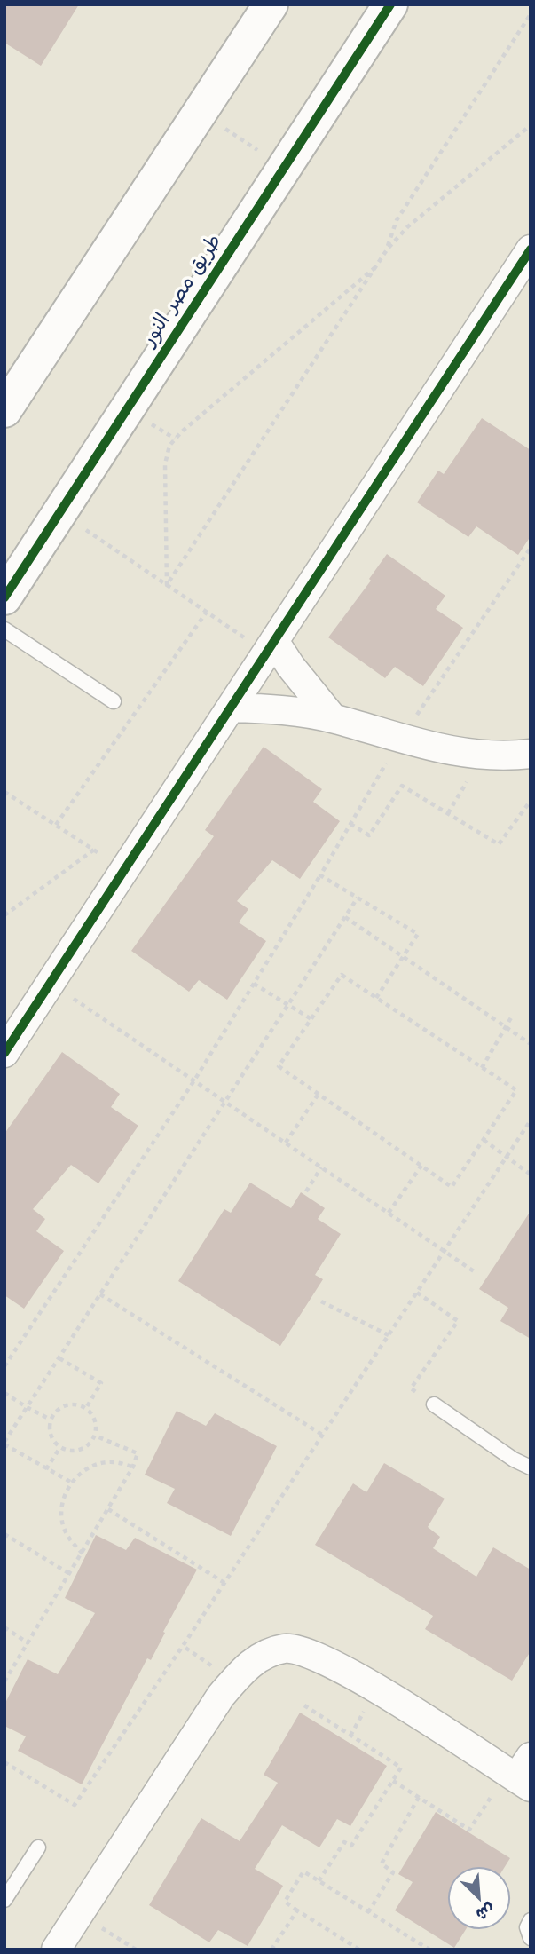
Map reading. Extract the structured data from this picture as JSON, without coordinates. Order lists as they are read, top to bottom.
{
  "streets": {
    "street": ["طريق مصر النور"]
  },
  "north": "bottom right"
}
